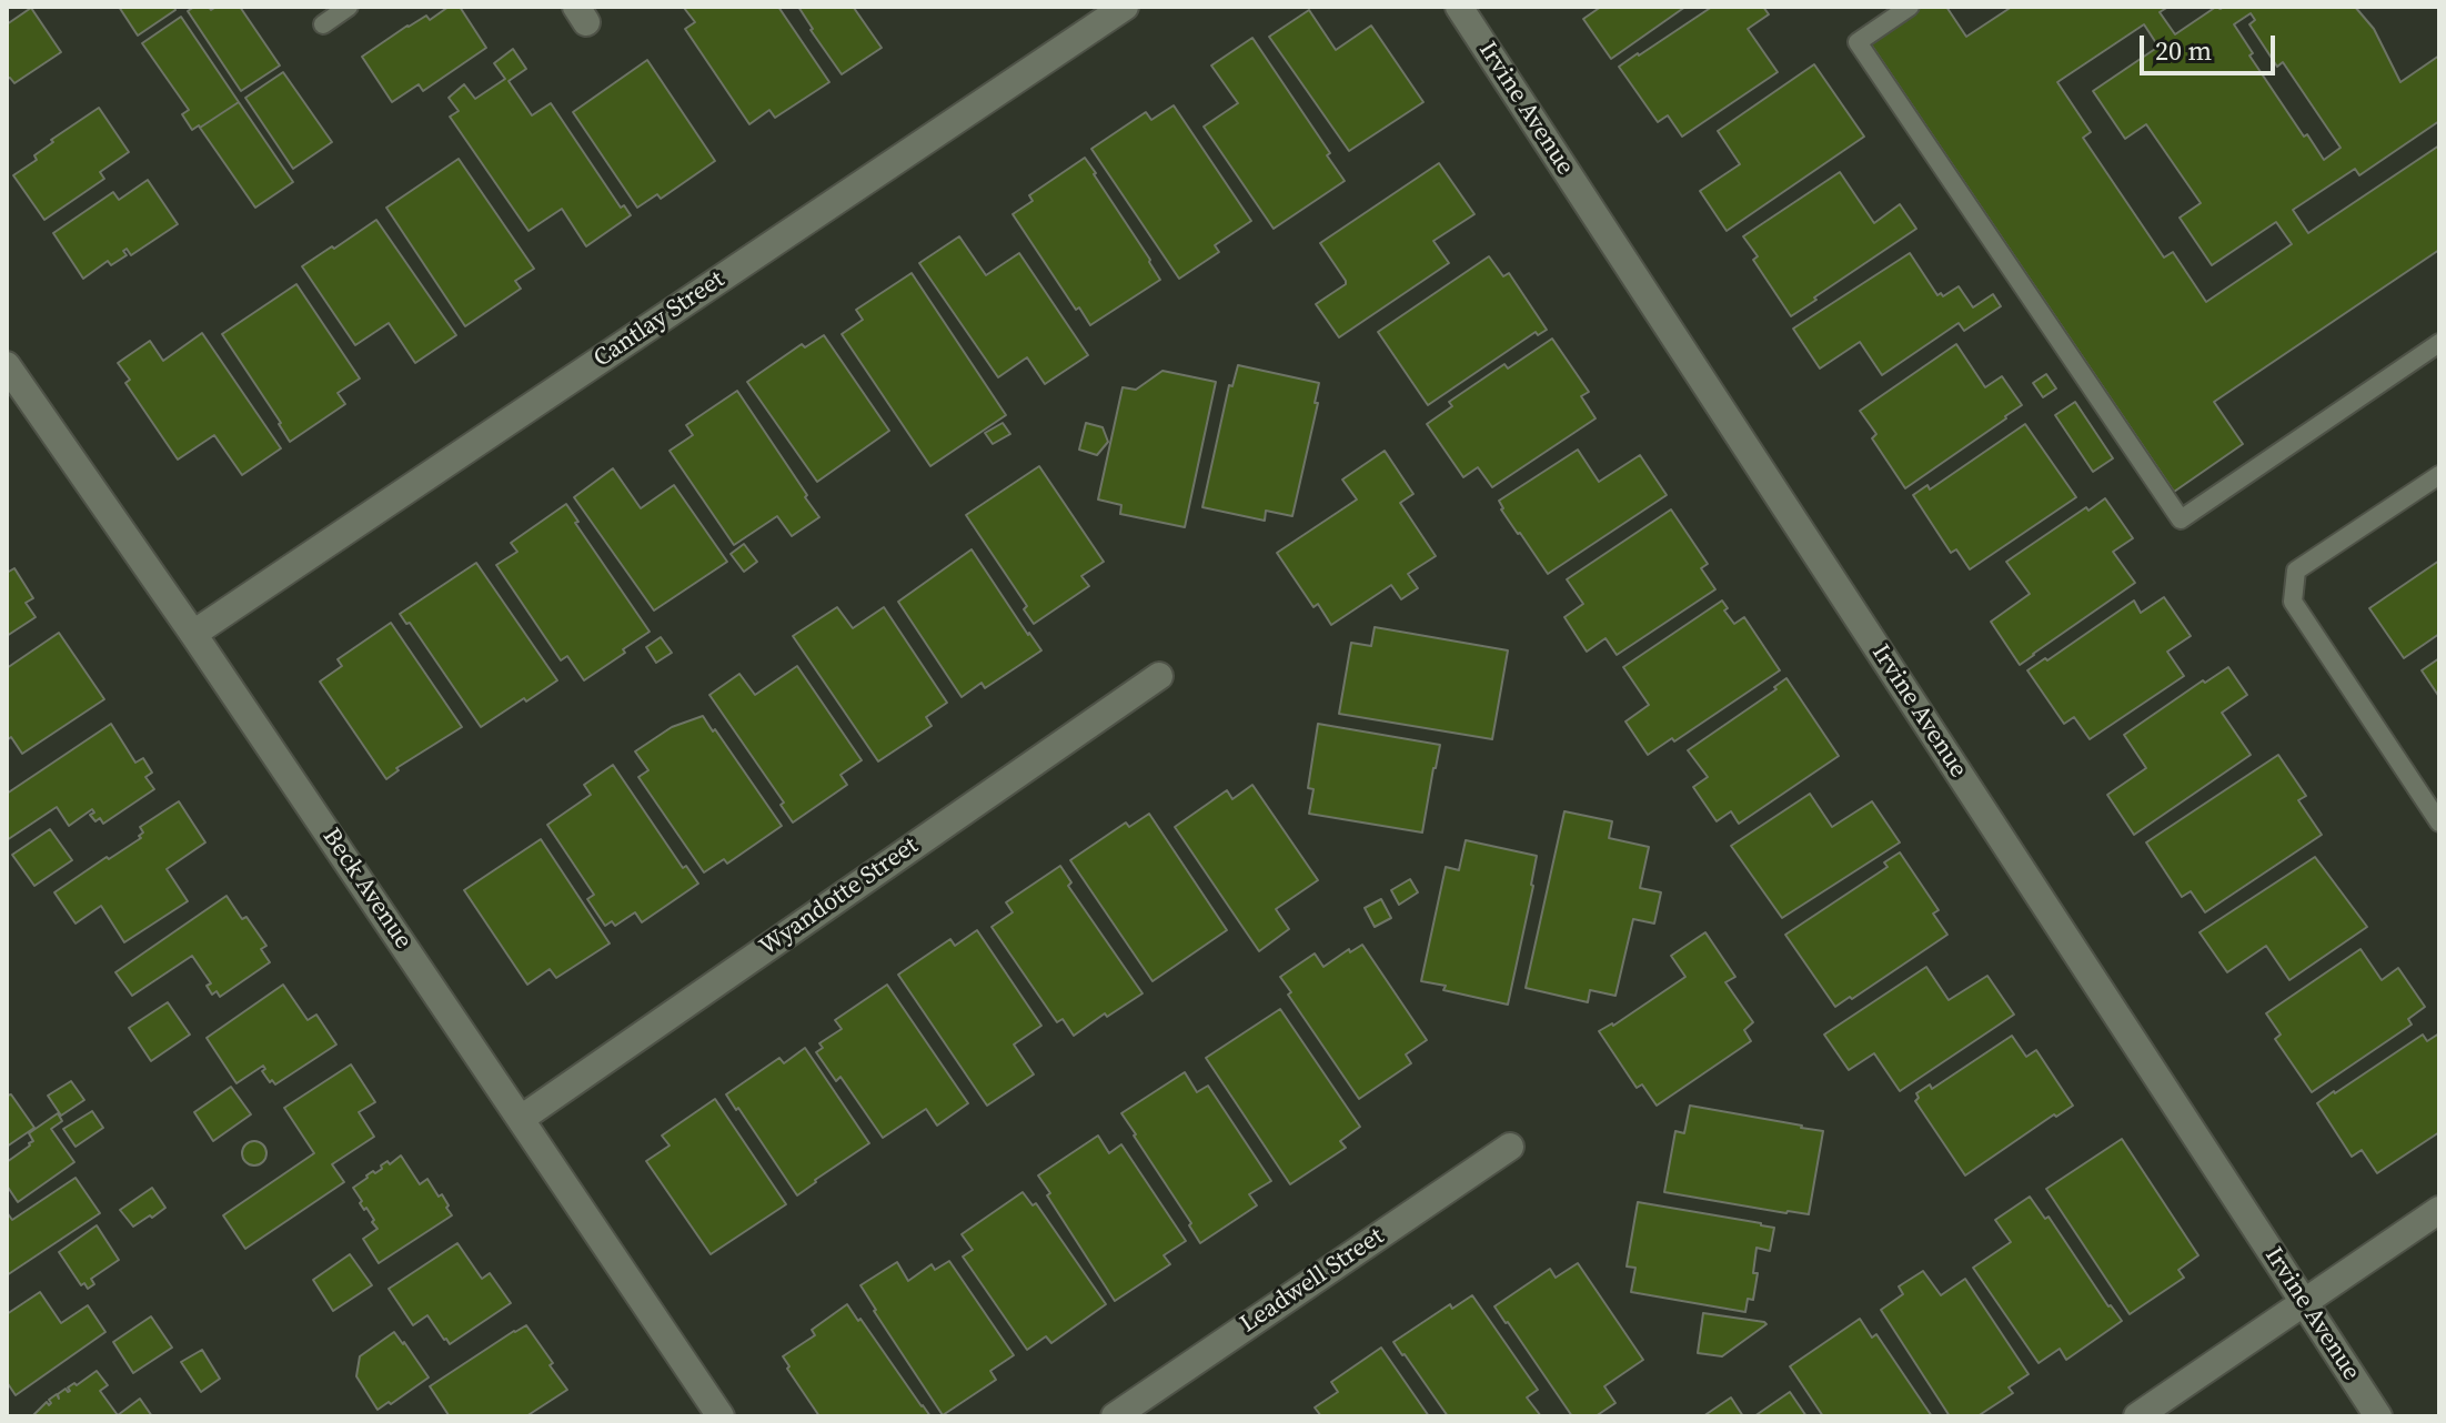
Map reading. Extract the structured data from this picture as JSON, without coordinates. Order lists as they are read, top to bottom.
{
  "streets": {
    "street": [
      "Irvine Avenue",
      "Cantlay Street",
      "Beck Avenue",
      "Wyandotte Street",
      "Leadwell Street"
    ]
  },
  "crossings": [
    ["Cantlay Street", "Beck Avenue"],
    ["Beck Avenue", "Wyandotte Street"]
  ],
  "scale_bar": "20 m"
}
